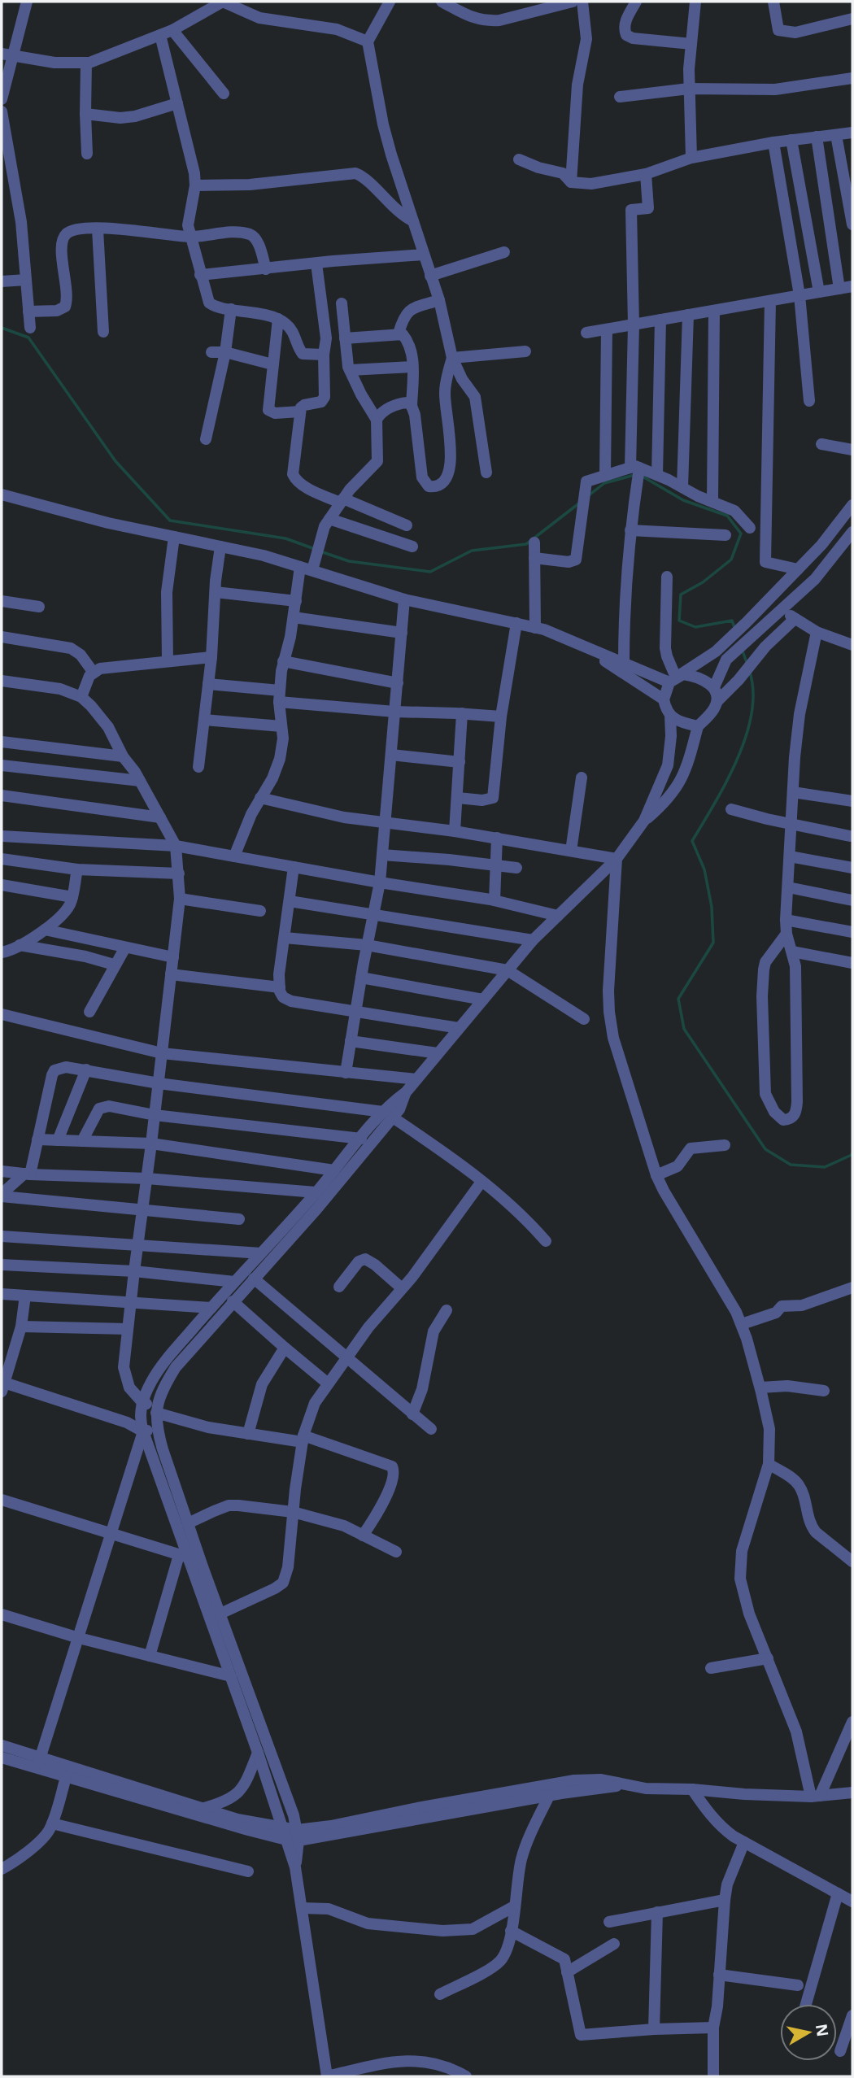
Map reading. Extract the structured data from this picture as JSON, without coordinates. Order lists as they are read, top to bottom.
{
  "north": "right"
}
